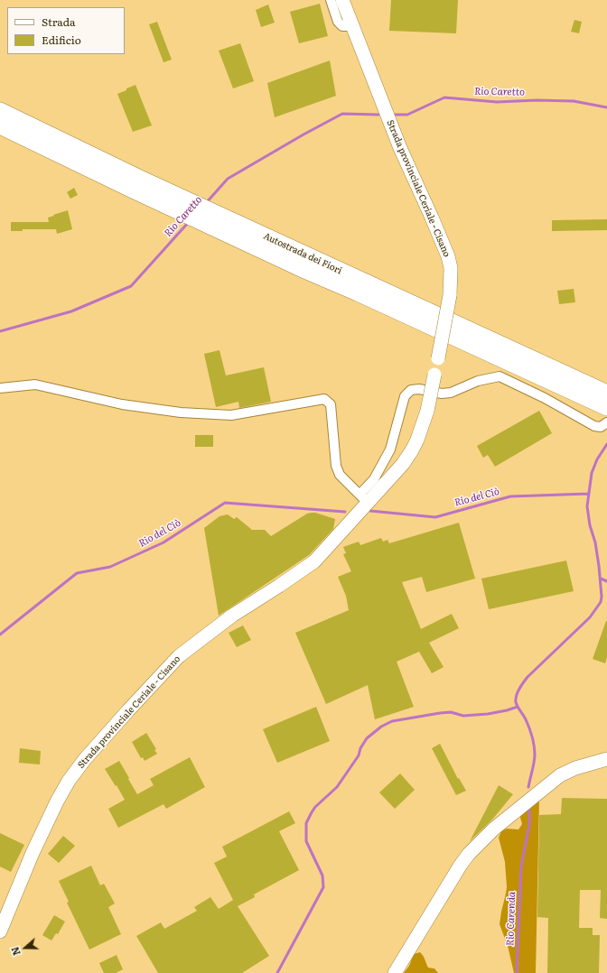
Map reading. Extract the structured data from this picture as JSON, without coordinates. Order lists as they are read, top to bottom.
{
  "streets": {
    "highway": ["Autostrada dei Fiori"],
    "main road": ["Strada provinciale Ceriale - Cisano"]
  },
  "water": ["Rio Caretto", "Rio del Ciò", "Rio Carenda"],
  "legend": ["Strada", "Edificio"],
  "north": "left"
}
